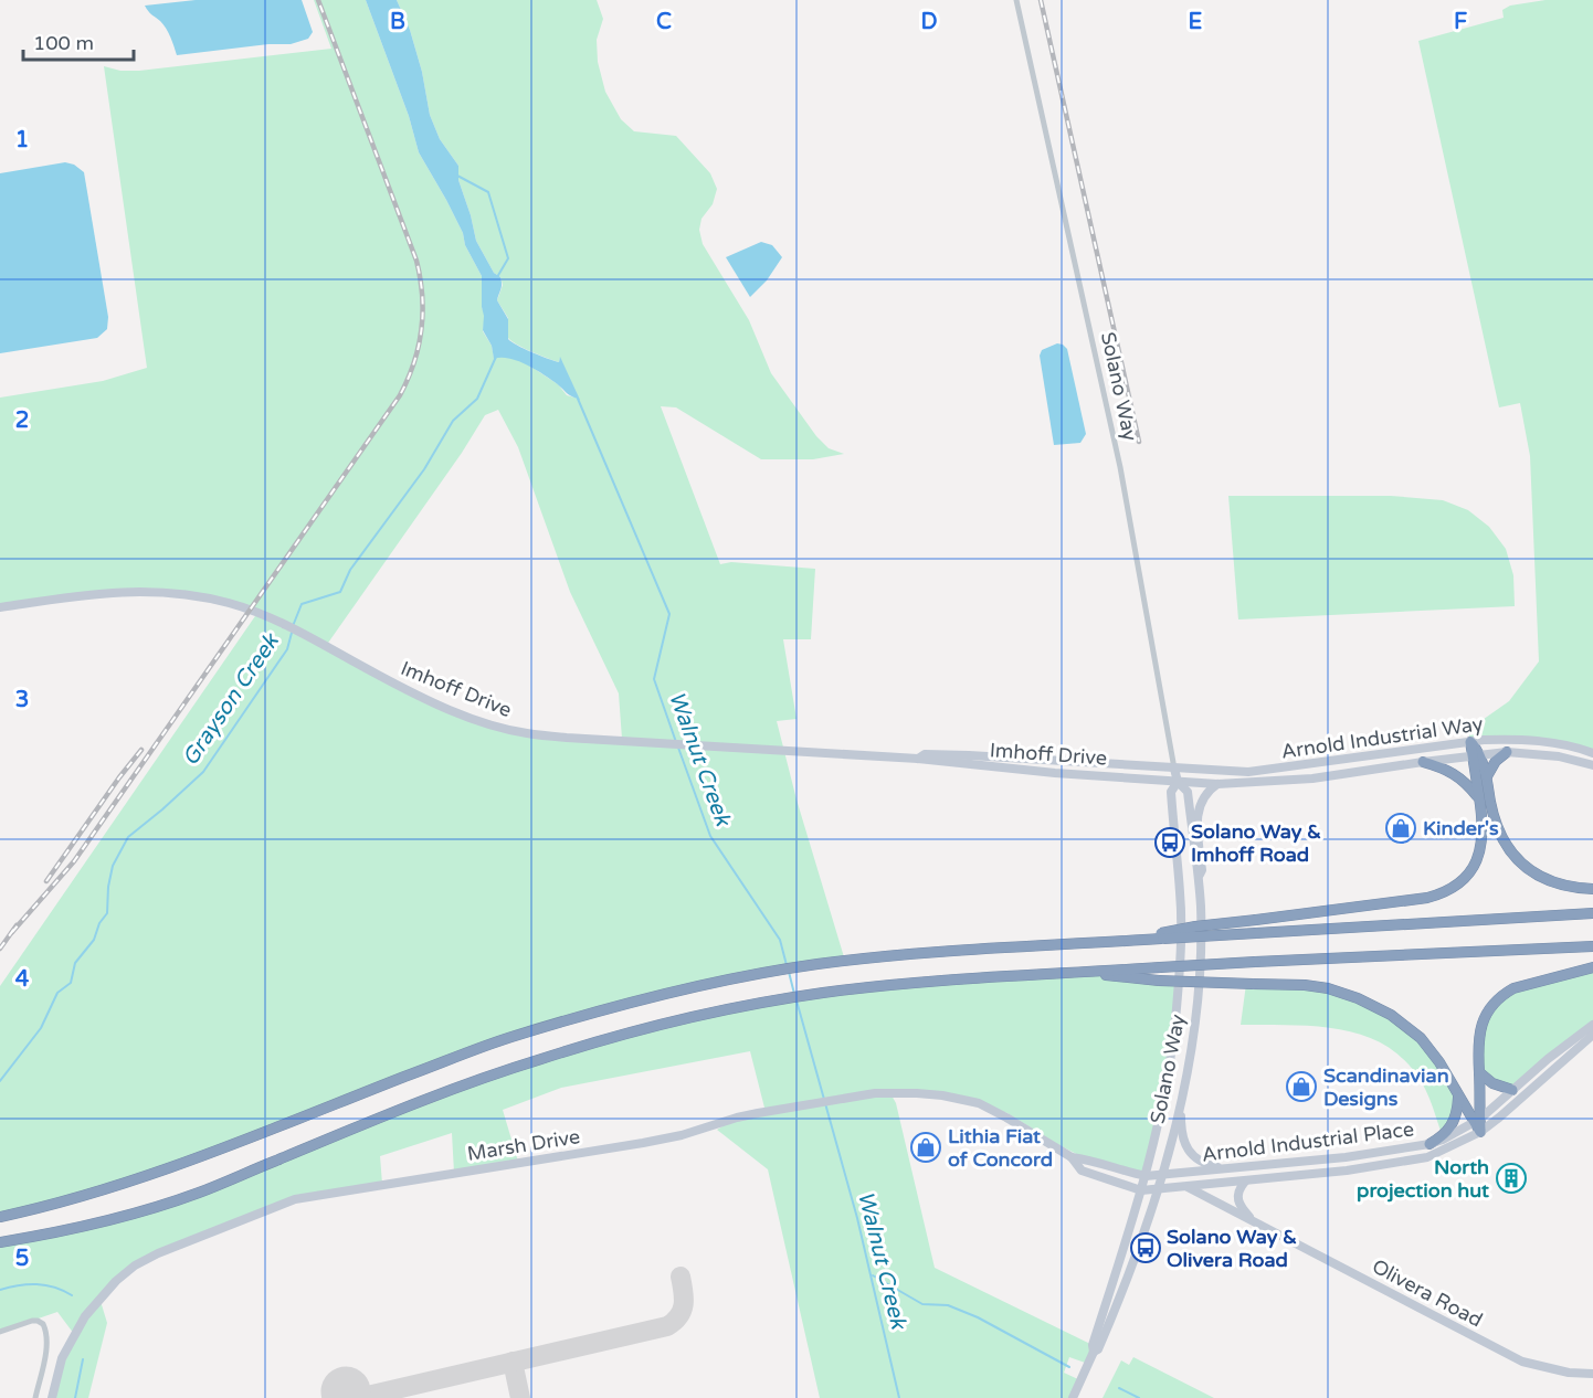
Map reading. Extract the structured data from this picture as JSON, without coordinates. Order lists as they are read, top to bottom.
{
  "streets": {
    "street": [
      "Solano Way",
      "Imhoff Drive",
      "Arnold Industrial Way",
      "Arnold Industrial Place",
      "Marsh Drive",
      "Olivera Road"
    ]
  },
  "crossings": [
    ["Solano Way", "Imhoff Drive"],
    ["Solano Way", "Arnold Industrial Way"],
    ["Solano Way", "Arnold Industrial Place"],
    ["Solano Way", "Marsh Drive"],
    ["Imhoff Drive", "Arnold Industrial Way"],
    ["Arnold Industrial Place", "Marsh Drive"],
    ["Arnold Industrial Place", "Olivera Road"]
  ],
  "water": ["Grayson Creek", "Walnut Creek"],
  "places": {
    "shop": ["Kinder's", "Scandinavian Designs", "Lithia Fiat of Concord"],
    "bus stop": ["Solano Way & Imhoff Road", "Solano Way & Olivera Road"],
    "building": ["North projection hut"]
  },
  "scale_bar": "100 m",
  "grid": {
    "columns": [
      "B",
      "C",
      "D",
      "E",
      "F"
    ],
    "rows": [
      "1",
      "2",
      "3",
      "4",
      "5"
    ]
  }
}
